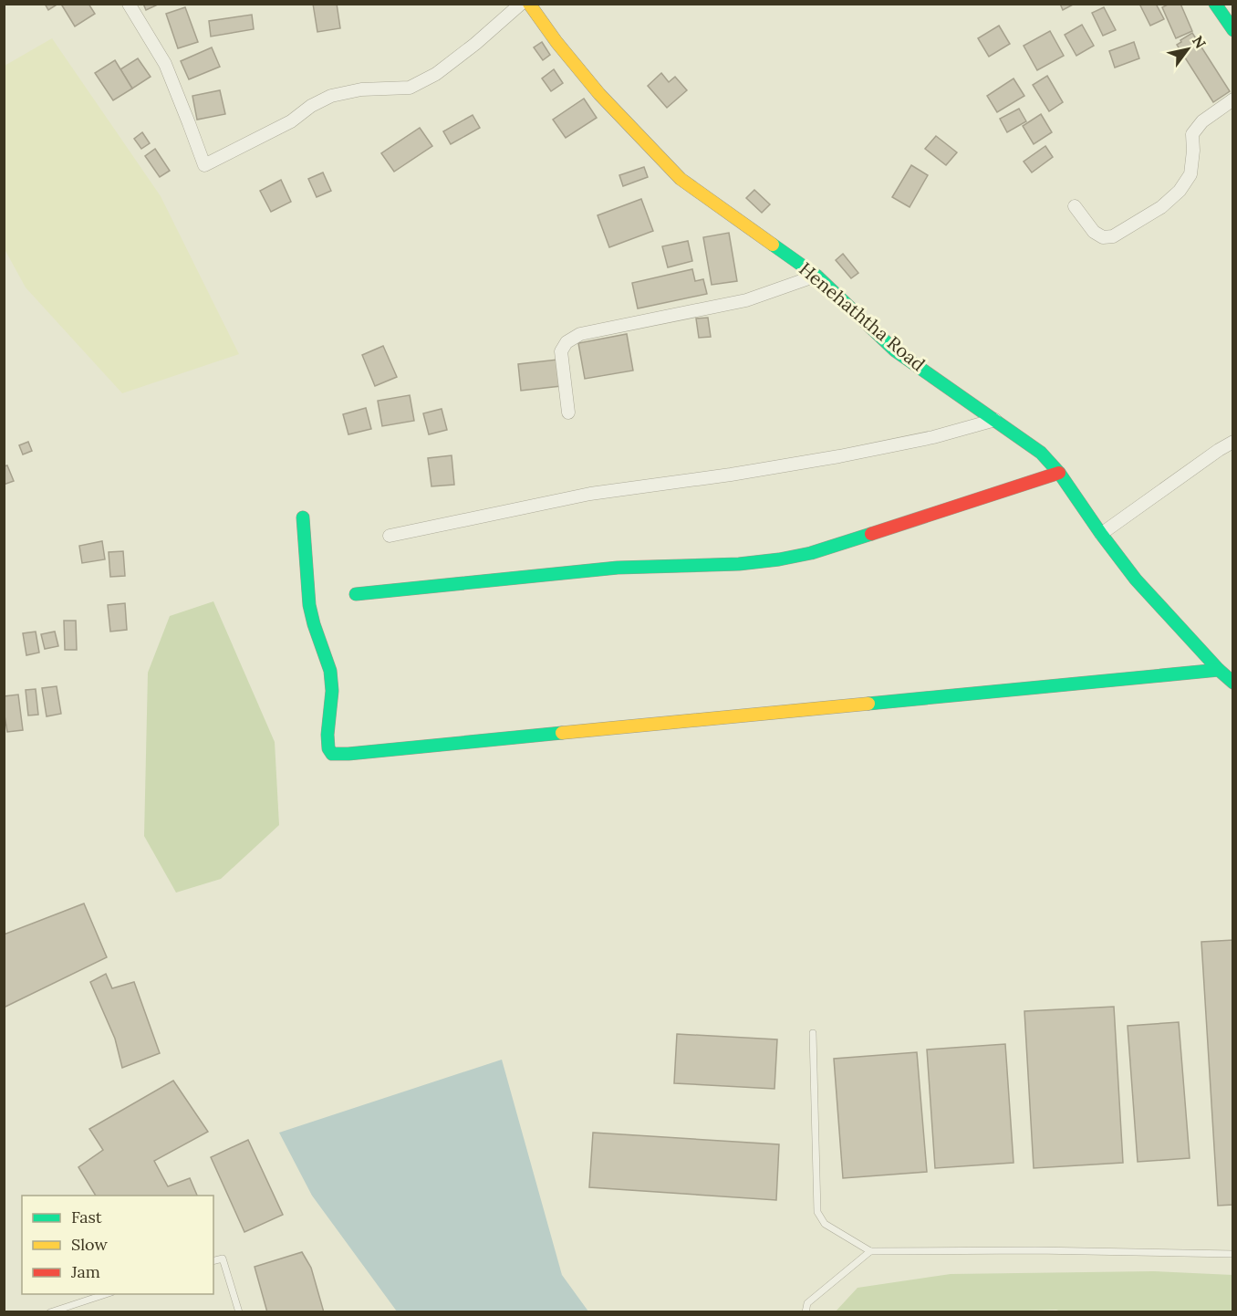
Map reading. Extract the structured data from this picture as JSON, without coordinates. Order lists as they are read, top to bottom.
{
  "streets": {
    "street": ["Henehaththa Road"]
  },
  "legend": ["Fast", "Slow", "Jam"],
  "north": "top right"
}
